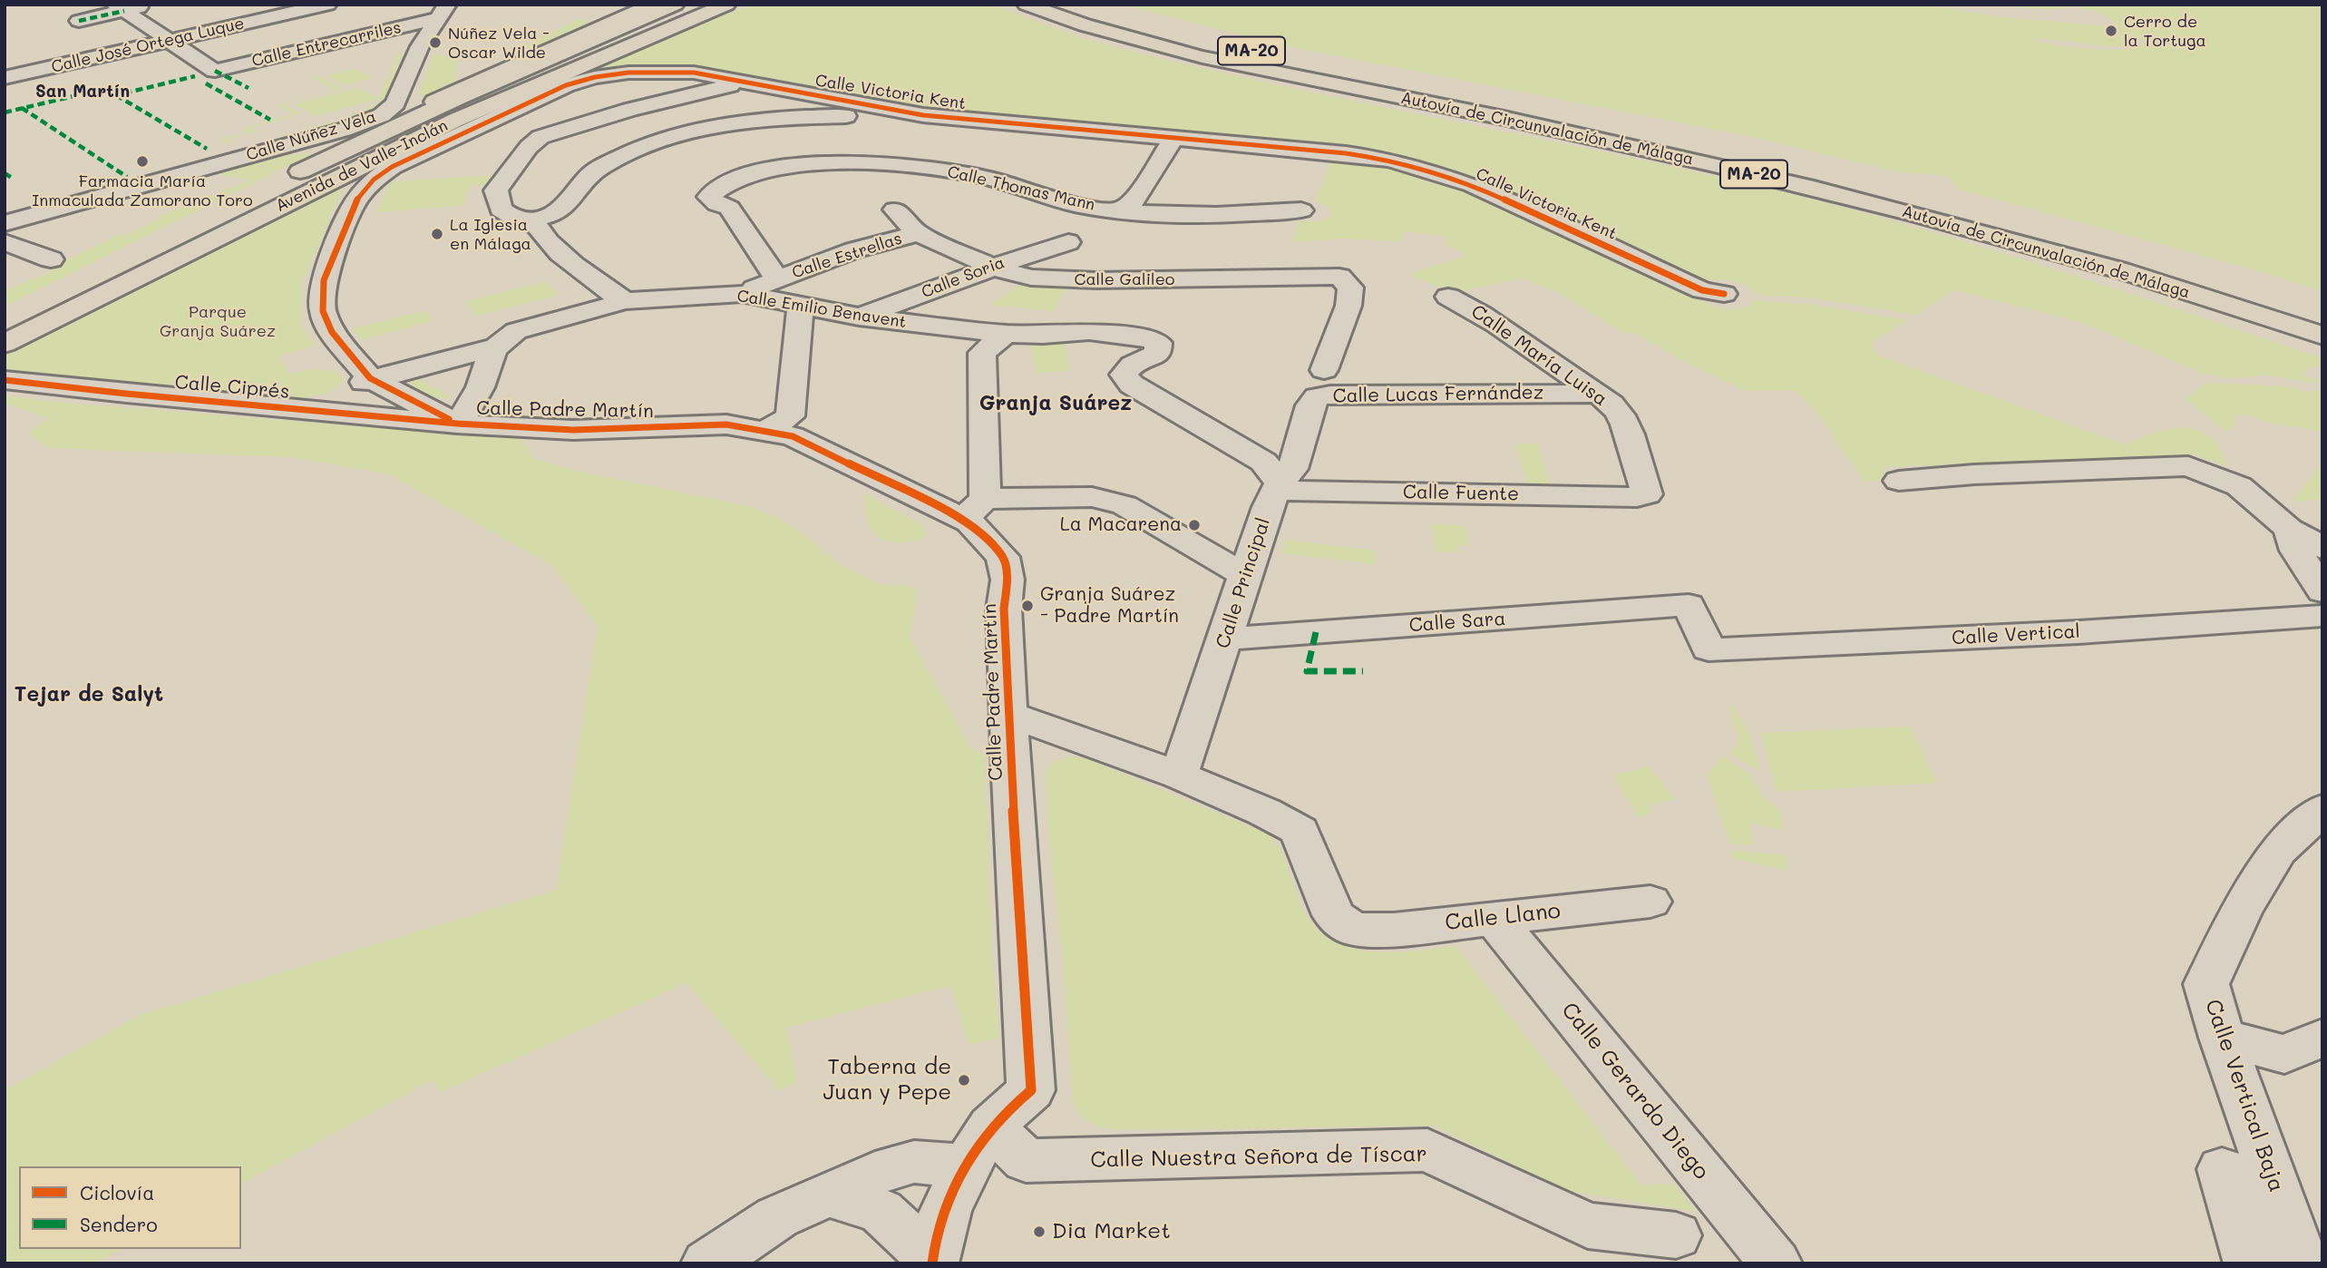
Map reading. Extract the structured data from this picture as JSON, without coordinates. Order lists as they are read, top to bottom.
{
  "streets": {
    "main road": ["MA-20", "Autovía de Circunvalación de Málaga", "Avenida de Valle-Inclán"],
    "street": [
      "Calle Entrecarriles",
      "Calle José Ortega Luque",
      "Calle Victoria Kent",
      "Calle Núñez Vela",
      "Calle Thomas Mann",
      "Calle Estrellas",
      "Calle Soria",
      "Calle Galileo",
      "Calle Emilio Benavent",
      "Calle María Luisa",
      "Calle Ciprés",
      "Calle Lucas Fernández",
      "Calle Padre Martín",
      "Calle Fuente",
      "Calle Principal",
      "Calle Sara",
      "Calle Vertical",
      "Calle Llano",
      "Calle Gerardo Diego",
      "Calle Vertical Baja",
      "Calle Nuestra Señora de Tíscar"
    ]
  },
  "crossings": [
    ["Calle Entrecarriles", "Calle José Ortega Luque"],
    ["Calle Entrecarriles", "Calle Núñez Vela"],
    ["Calle Victoria Kent", "Calle Emilio Benavent"],
    ["Calle Victoria Kent", "Calle Ciprés"],
    ["Calle Victoria Kent", "Calle Padre Martín"],
    ["Calle Thomas Mann", "Calle Estrellas"],
    ["Calle Estrellas", "Calle Galileo"],
    ["Calle Estrellas", "Calle Emilio Benavent"],
    ["Calle Soria", "Calle Galileo"],
    ["Calle Soria", "Calle Emilio Benavent"],
    ["Calle Galileo", "Calle Principal"],
    ["Calle Emilio Benavent", "Calle Fuente"],
    ["Calle Emilio Benavent", "Calle Principal"],
    ["Calle María Luisa", "Calle Lucas Fernández"],
    ["Calle María Luisa", "Calle Fuente"],
    ["Calle Ciprés", "Calle Padre Martín"],
    ["Calle Lucas Fernández", "Calle Principal"],
    ["Calle Padre Martín", "Calle Principal"],
    ["Calle Padre Martín", "Calle Llano"],
    ["Calle Padre Martín", "Calle Nuestra Señora de Tíscar"],
    ["Calle Fuente", "Calle Principal"],
    ["Calle Principal", "Calle Sara"],
    ["Calle Sara", "Calle Vertical"],
    ["Calle Llano", "Calle Gerardo Diego"]
  ],
  "districts": ["San Martín", "Granja Suárez", "Tejar de Salyt"],
  "parks": ["Parque Granja Suárez"],
  "places": [
    "Cerro de la Tortuga",
    "Núñez Vela - Oscar Wilde",
    "Farmacia María Inmaculada Zamorano Toro",
    "La Iglesia en Málaga",
    "La Macarena",
    "Granja Suárez - Padre Martín",
    "Taberna de Juan y Pepe",
    "Dia Market"
  ],
  "legend": ["Ciclovía", "Sendero"]
}
